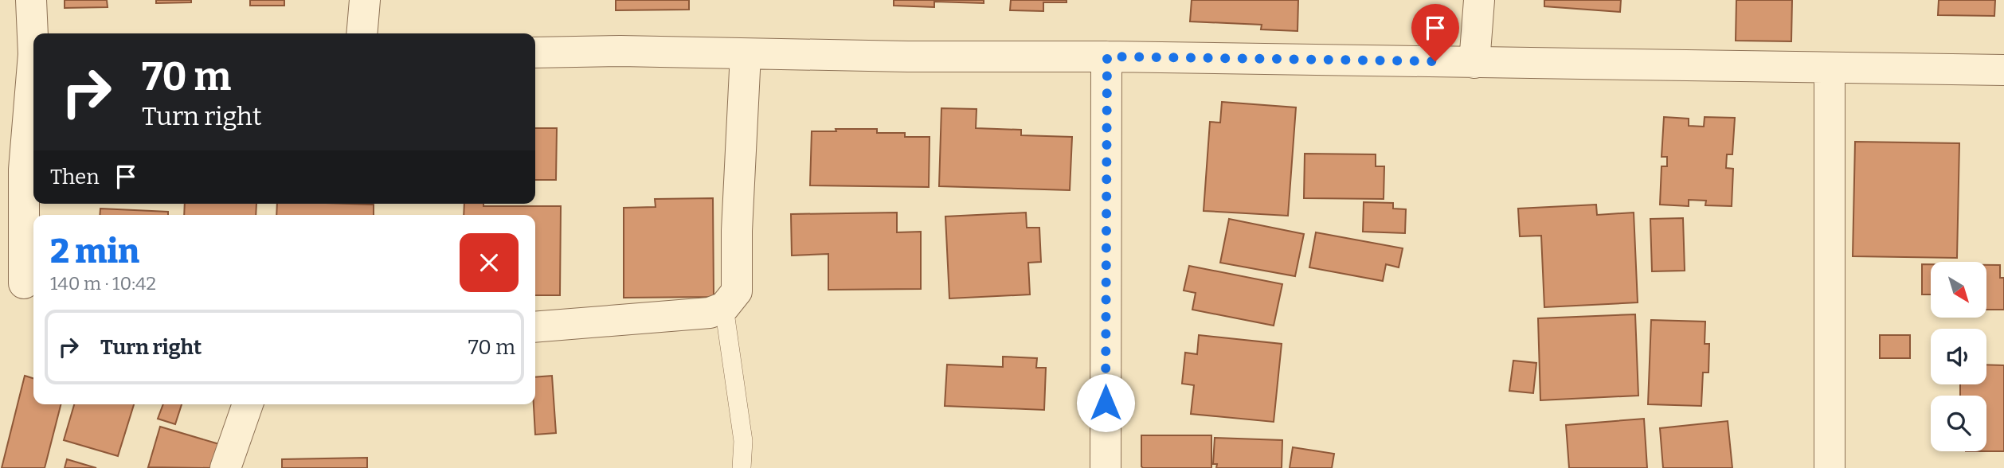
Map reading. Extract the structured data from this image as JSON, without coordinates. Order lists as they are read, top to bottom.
{
  "north": "bottom right",
  "page": {
    "turn": ["70 m", "Turn right"],
    "then": "Then",
    "heading": ["2 min", "140 m · 10:42"],
    "list": [
      {
        "name": "Turn right",
        "value": "70 m"
      }
    ]
  }
}
